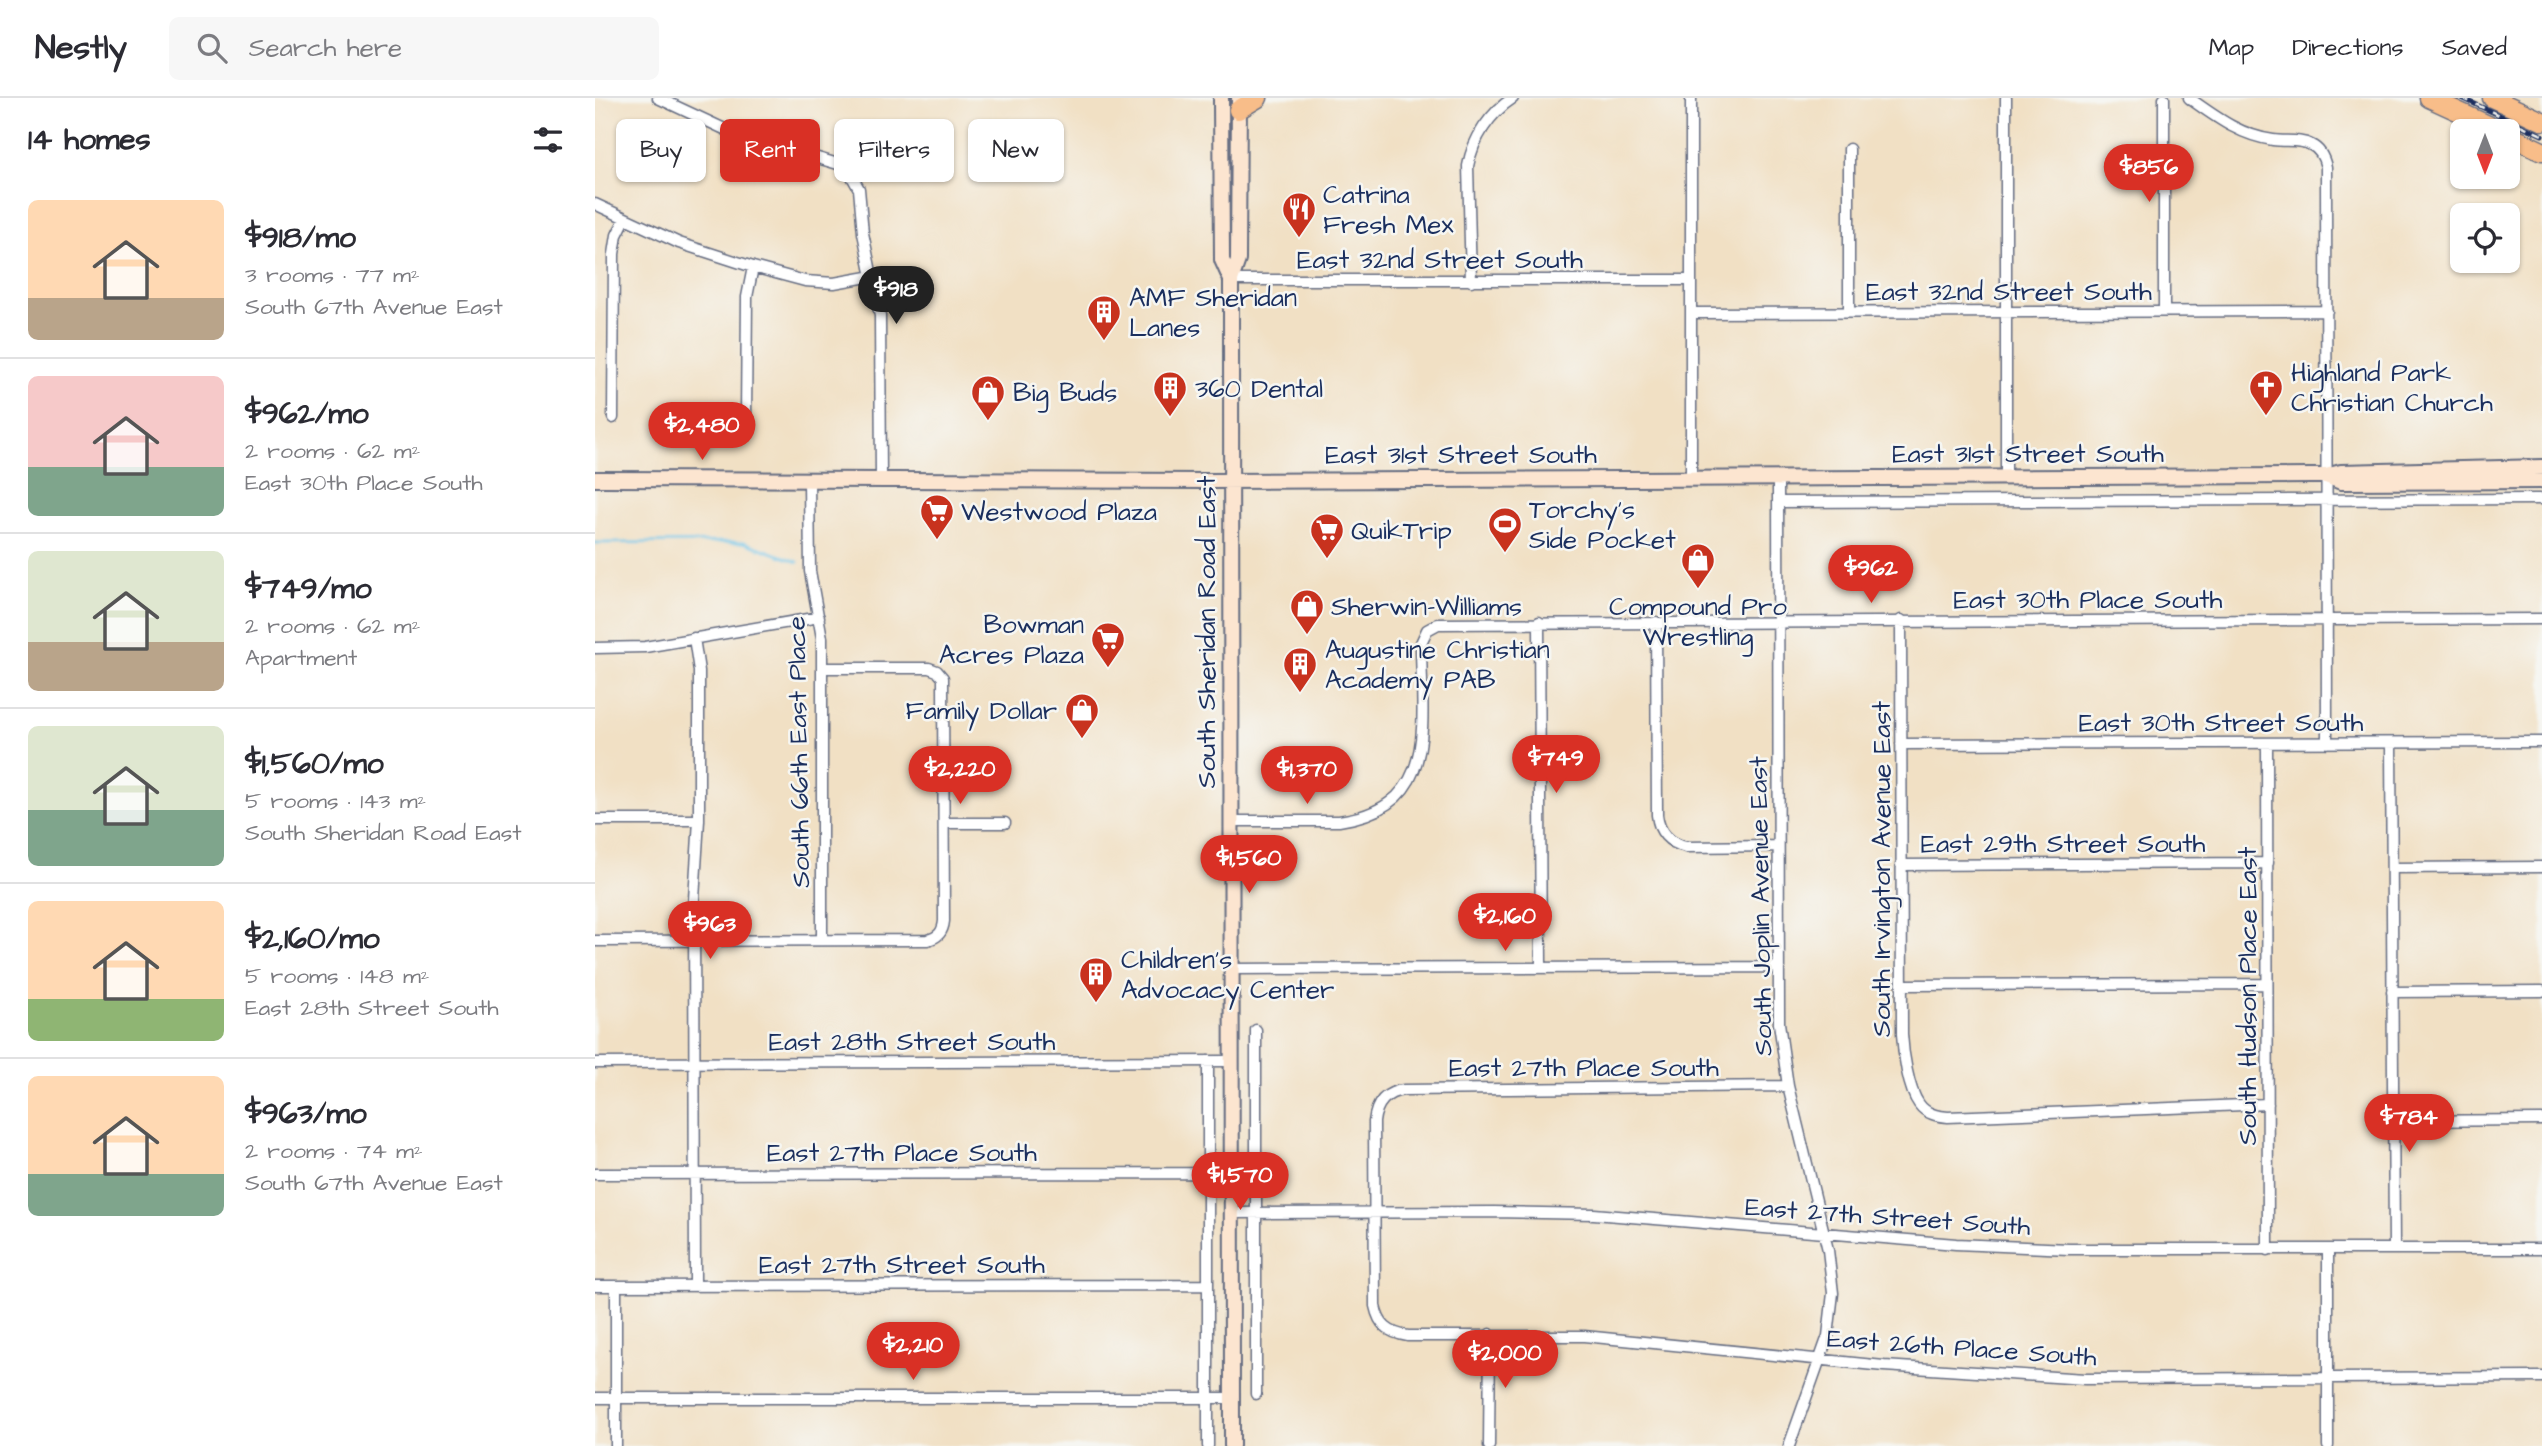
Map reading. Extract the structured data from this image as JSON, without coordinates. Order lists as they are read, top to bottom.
{
  "streets": {
    "main road": ["East 31st Street South", "South Sheridan Road East"],
    "street": [
      "East 32nd Street South",
      "East 30th Place South",
      "East 30th Street South",
      "South 66th East Place",
      "East 29th Street South",
      "South Irvington Avenue East",
      "South Joplin Avenue East",
      "South Hudson Place East",
      "East 28th Street South",
      "East 27th Place South",
      "East 27th Street South",
      "East 26th Place South"
    ]
  },
  "crossings": [
    ["East 32nd Street South", "South Sheridan Road East"],
    ["East 31st Street South", "South Sheridan Road East"],
    ["East 31st Street South", "South 66th East Place"],
    ["East 31st Street South", "South Joplin Avenue East"],
    ["East 30th Place South", "South Sheridan Road East"],
    ["East 30th Place South", "South Irvington Avenue East"],
    ["East 30th Place South", "South Joplin Avenue East"],
    ["South Sheridan Road East", "East 28th Street South"],
    ["South Sheridan Road East", "East 27th Street South"],
    ["East 30th Street South", "South Irvington Avenue East"],
    ["East 30th Street South", "South Hudson Place East"],
    ["East 29th Street South", "South Irvington Avenue East"],
    ["East 29th Street South", "South Hudson Place East"],
    ["South Irvington Avenue East", "South Hudson Place East"],
    ["South Joplin Avenue East", "East 27th Place South"],
    ["South Joplin Avenue East", "East 27th Street South"],
    ["South Joplin Avenue East", "East 26th Place South"],
    ["South Hudson Place East", "East 27th Street South"],
    ["East 27th Place South", "East 27th Street South"],
    ["East 27th Place South", "East 26th Place South"],
    ["East 27th Street South", "East 26th Place South"]
  ],
  "places": {
    "restaurant": ["Catrina Fresh Mex"],
    "building": [
      "AMF Sheridan Lanes",
      "360 Dental",
      "Augustine Christian Academy PAB",
      "Children's Advocacy Center"
    ],
    "church": ["Highland Park Christian Church"],
    "shop": [
      "Big Buds",
      "Compound Pro Wrestling",
      "Sherwin-Williams",
      "Family Dollar"
    ],
    "supermarket": ["Westwood Plaza", "QuikTrip", "Bowman Acres Plaza"],
    "sports": ["Torchy's Side Pocket"]
  },
  "north": "bottom",
  "page": {
    "header": "Nestly",
    "search": "Search here",
    "nav": ["Map", "Directions", "Saved"],
    "heading": "14 homes",
    "chip": [
      "Buy",
      "Rent",
      "Filters",
      "New"
    ],
    "price": [
      "$856",
      "$918",
      "$2,480",
      "$962",
      "$749",
      "$2,220",
      "$1,370",
      "$1,560",
      "$2,160",
      "$963",
      "$784",
      "$1,570",
      "$2,210",
      "$2,000"
    ],
    "list": [
      {
        "name": "$918/mo",
        "note": "3 rooms · 77 m² · South 67th Avenue East"
      },
      {
        "name": "$962/mo",
        "note": "2 rooms · 62 m² · East 30th Place South"
      },
      {
        "name": "$749/mo",
        "note": "2 rooms · 62 m² · Apartment"
      },
      {
        "name": "$1,560/mo",
        "note": "5 rooms · 143 m² · South Sheridan Road East"
      },
      {
        "name": "$2,160/mo",
        "note": "5 rooms · 148 m² · East 28th Street South"
      },
      {
        "name": "$963/mo",
        "note": "2 rooms · 74 m² · South 67th Avenue East"
      }
    ]
  }
}
